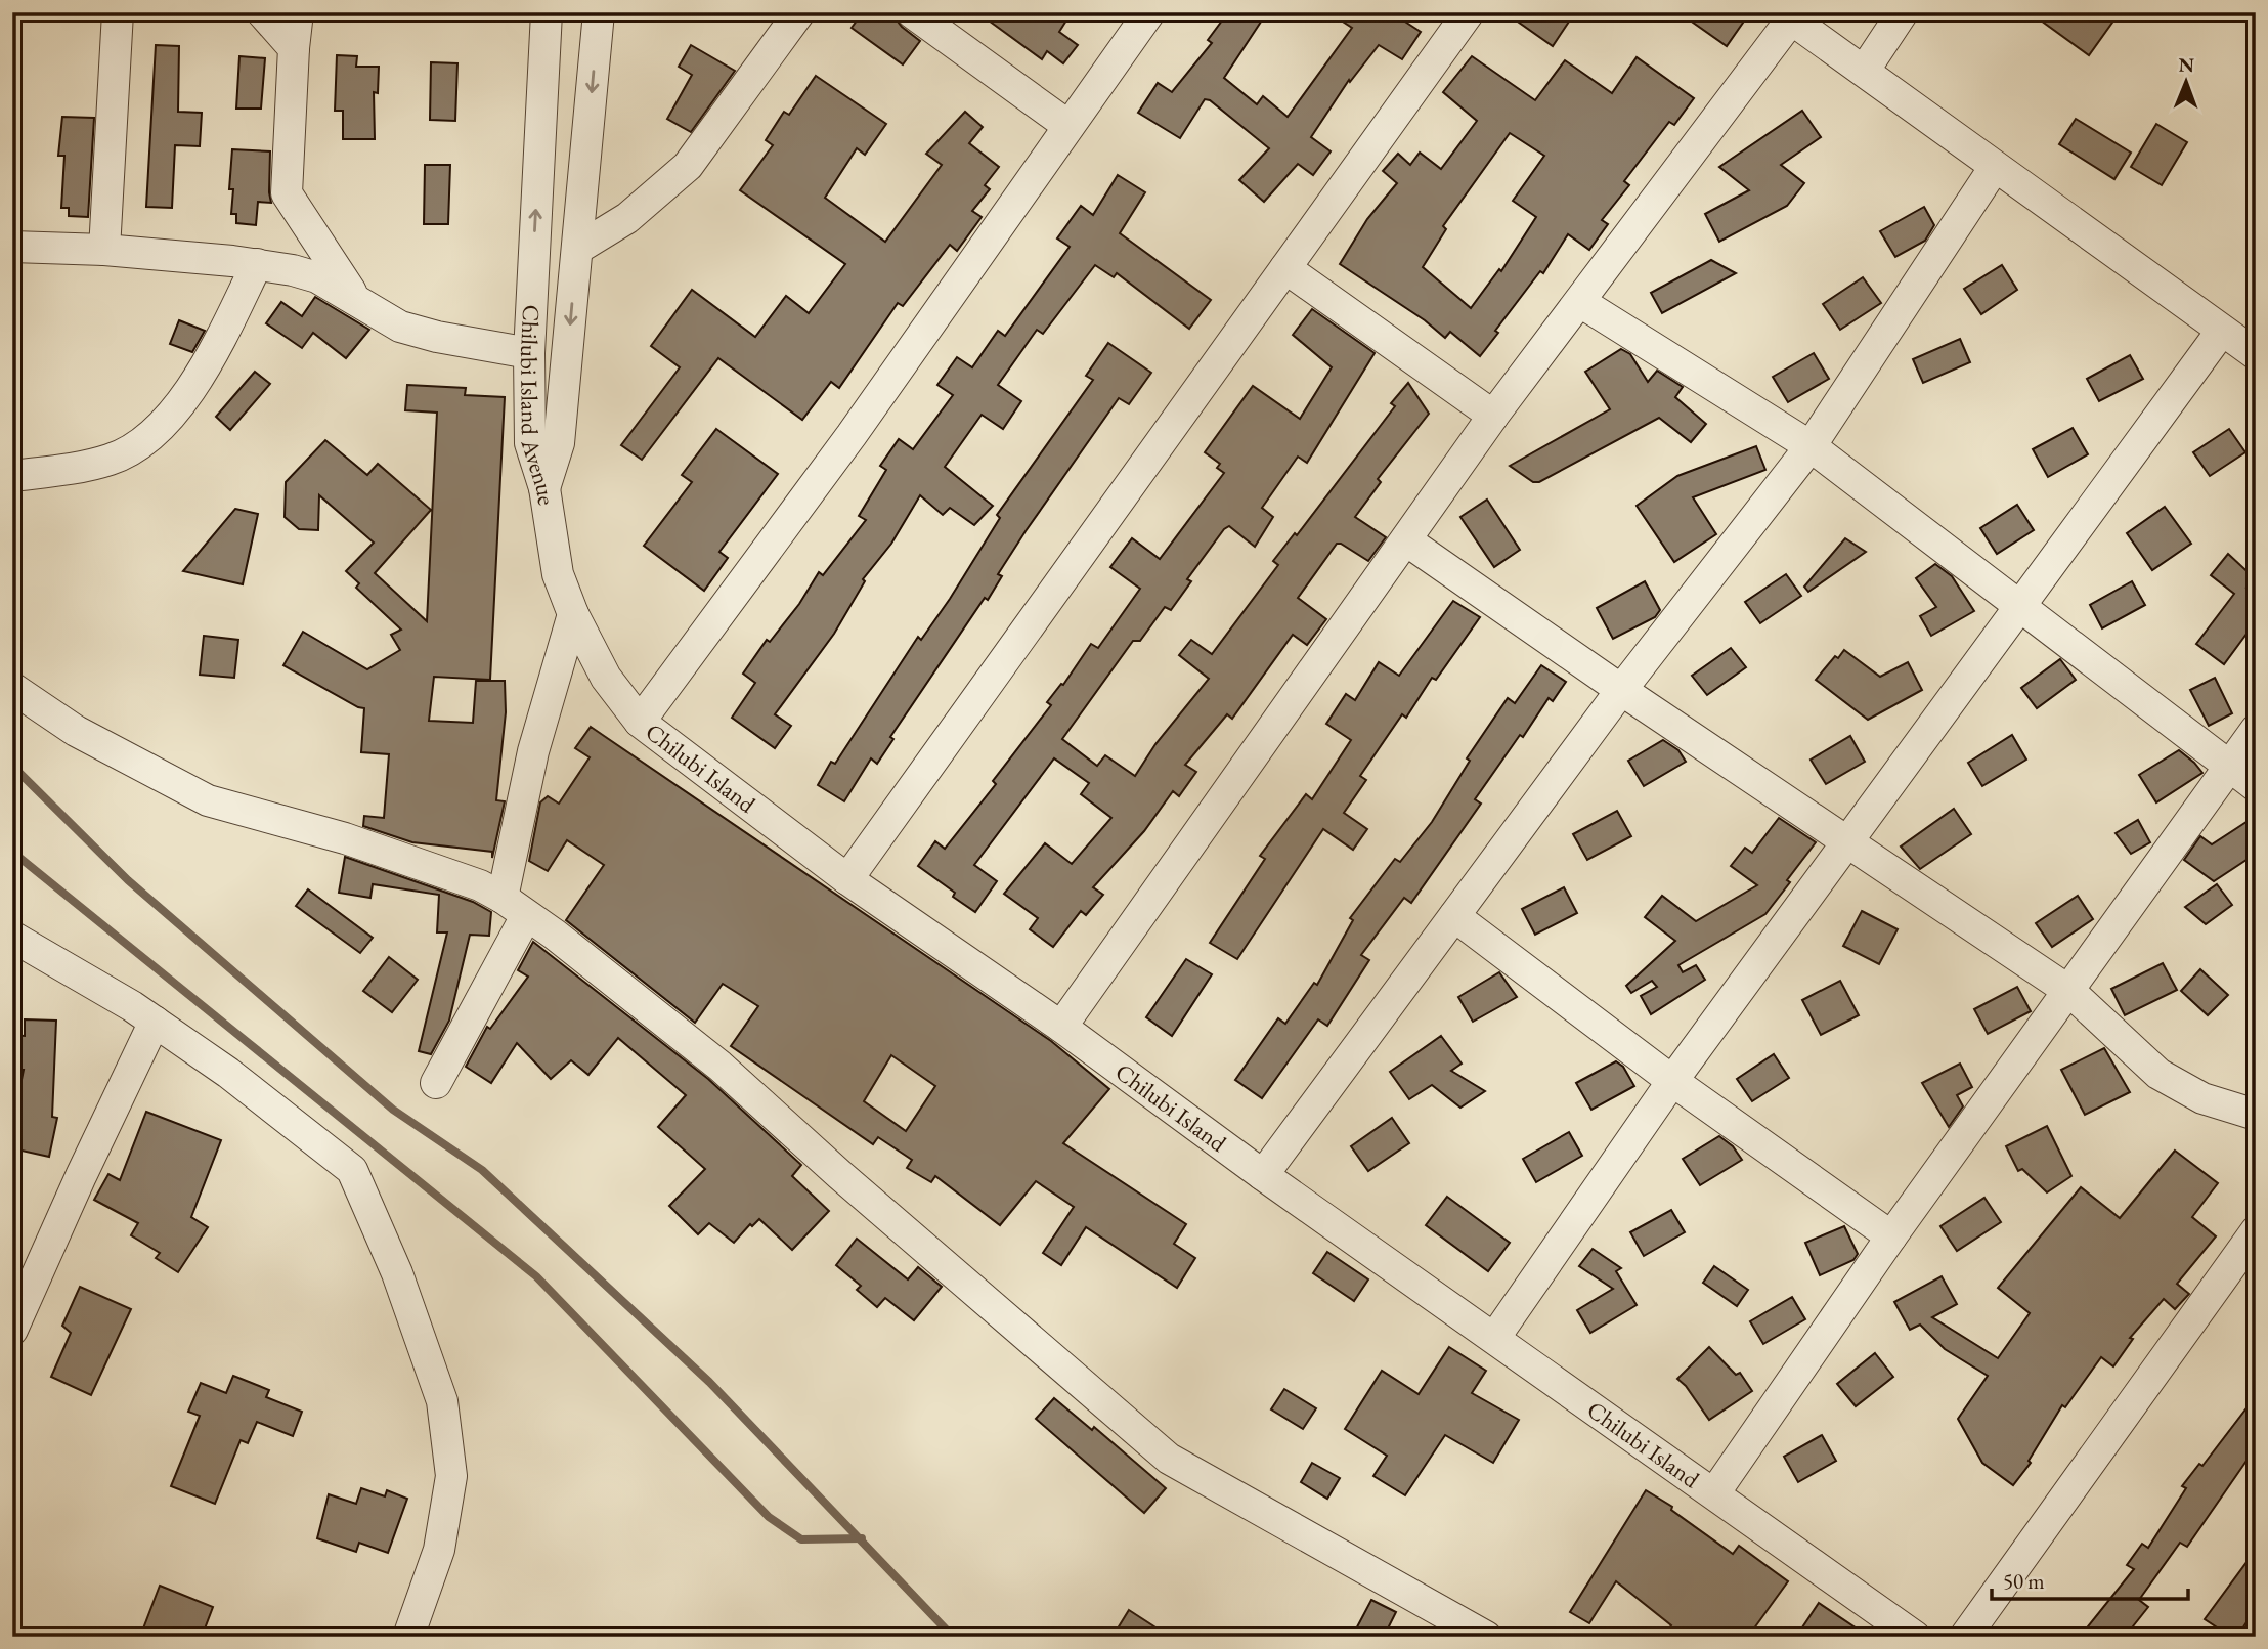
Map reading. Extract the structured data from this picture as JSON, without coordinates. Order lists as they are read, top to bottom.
{
  "streets": {
    "street": ["Chilubi Island Avenue", "Chilubi Island"]
  },
  "crossings": [
    ["Chilubi Island Avenue", "Chilubi Island"]
  ],
  "scale_bar": "50 m",
  "north": "top"
}
